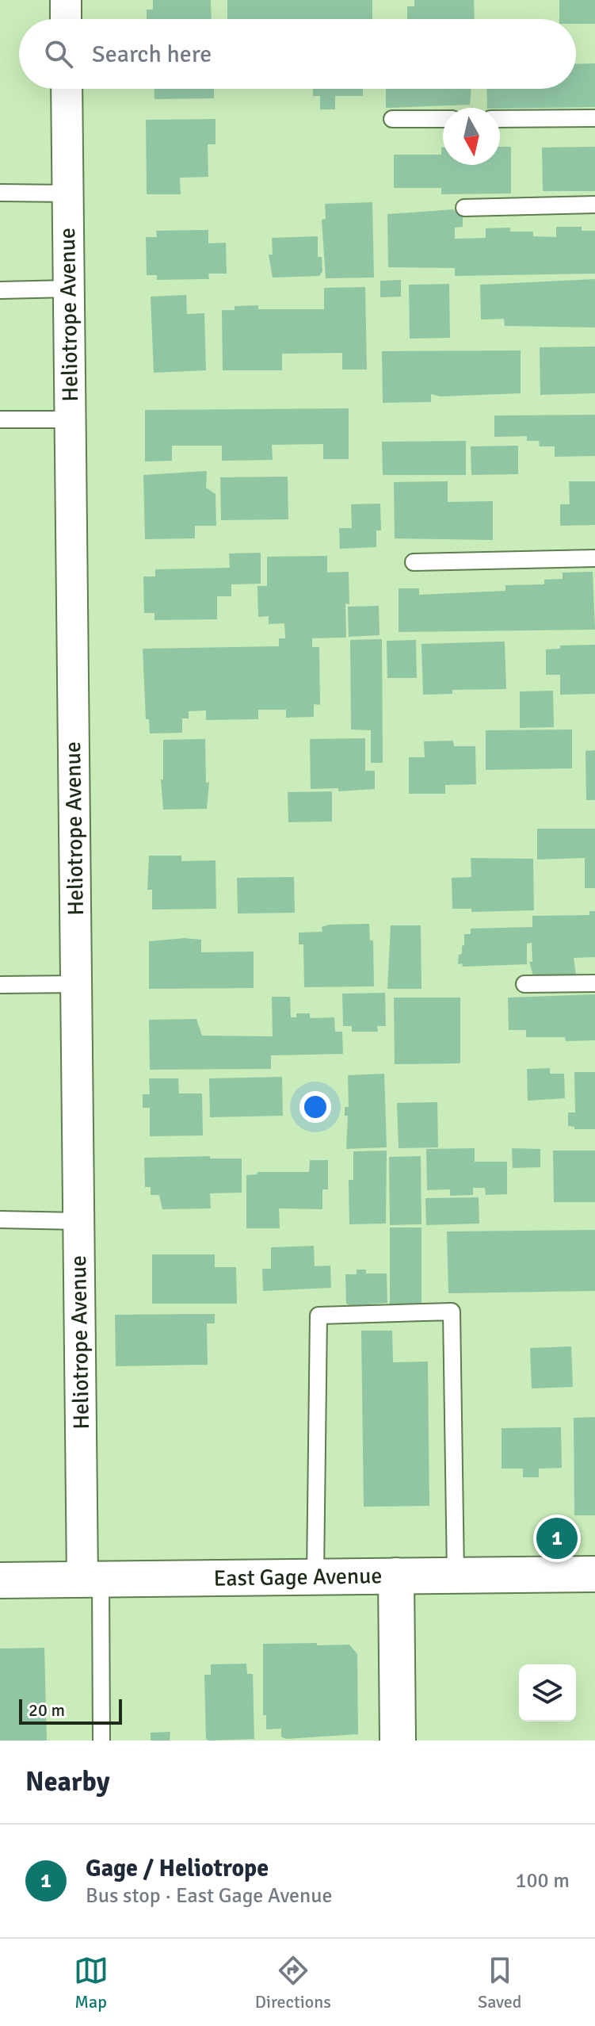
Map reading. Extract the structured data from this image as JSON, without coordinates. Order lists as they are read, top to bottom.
{
  "streets": {
    "main road": ["East Gage Avenue"],
    "street": ["Heliotrope Avenue"]
  },
  "crossings": [
    ["Heliotrope Avenue", "East Gage Avenue"]
  ],
  "scale_bar": "20 m",
  "north": "bottom",
  "page": {
    "search": "Search here",
    "pins": "1",
    "scale": "20 m",
    "heading": "Nearby",
    "list": [
      {
        "mark": "1",
        "name": "Gage / Heliotrope",
        "note": "Bus stop · East Gage Avenue",
        "value": "100 m"
      }
    ],
    "nav": ["Map", "Directions", "Saved"]
  }
}
